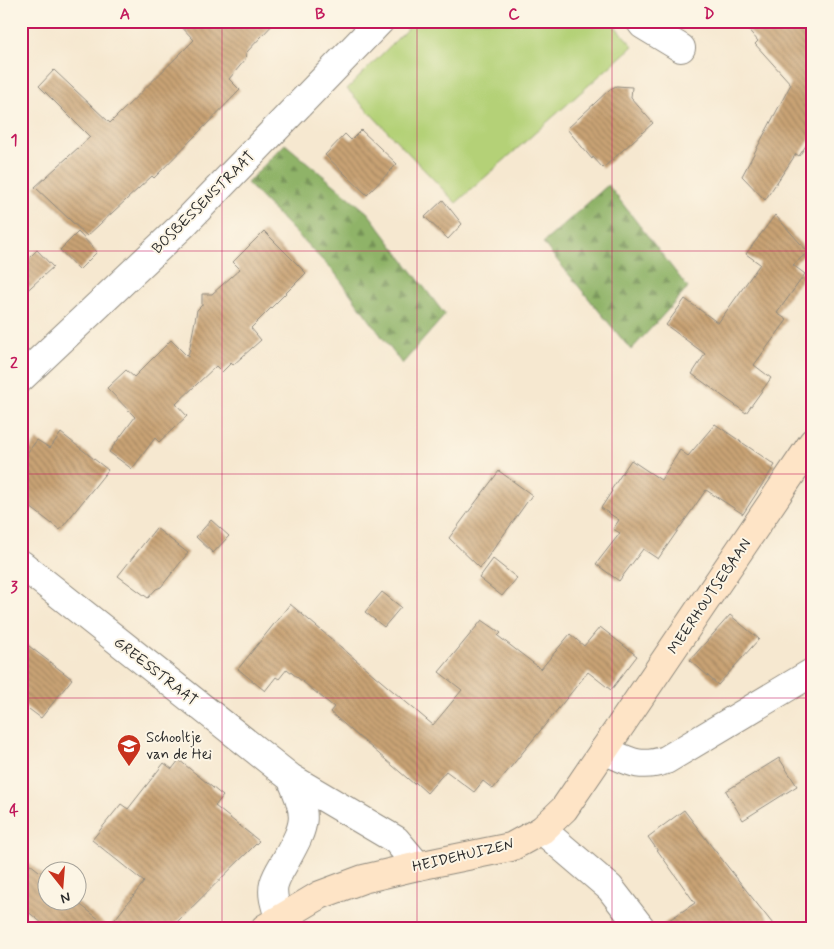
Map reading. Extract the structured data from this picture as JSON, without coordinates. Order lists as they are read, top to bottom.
{
  "streets": {
    "street": [
      "BOSBESSENSTRAAT",
      "MEERHOUTSEBAAN",
      "GREESSTRAAT",
      "HEIDEHUIZEN"
    ]
  },
  "crossings": [
    ["MEERHOUTSEBAAN", "HEIDEHUIZEN"],
    ["GREESSTRAAT", "HEIDEHUIZEN"]
  ],
  "places": {
    "school or university": ["Schooltje van de Hei"]
  },
  "north": "bottom",
  "grid": {
    "columns": [
      "A",
      "B",
      "C",
      "D"
    ],
    "rows": [
      "1",
      "2",
      "3",
      "4"
    ]
  }
}
